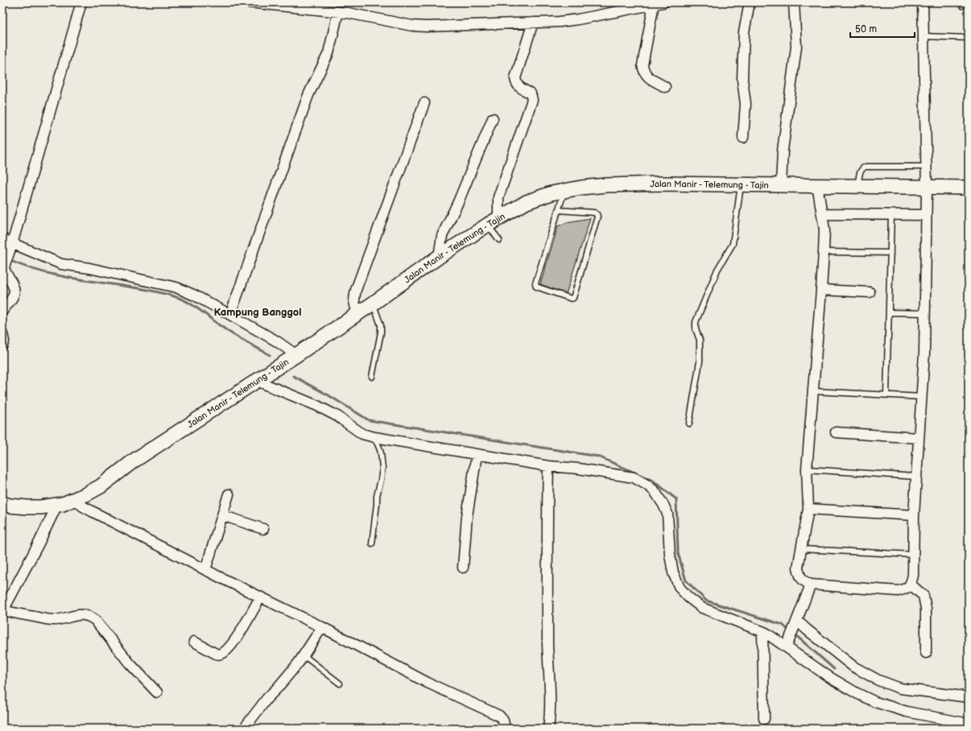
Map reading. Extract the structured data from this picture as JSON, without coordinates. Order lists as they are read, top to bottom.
{
  "streets": {
    "main road": ["Jalan Manir - Telemung - Tajin"]
  },
  "districts": ["Kampung Banggol"],
  "scale_bar": "50 m"
}
